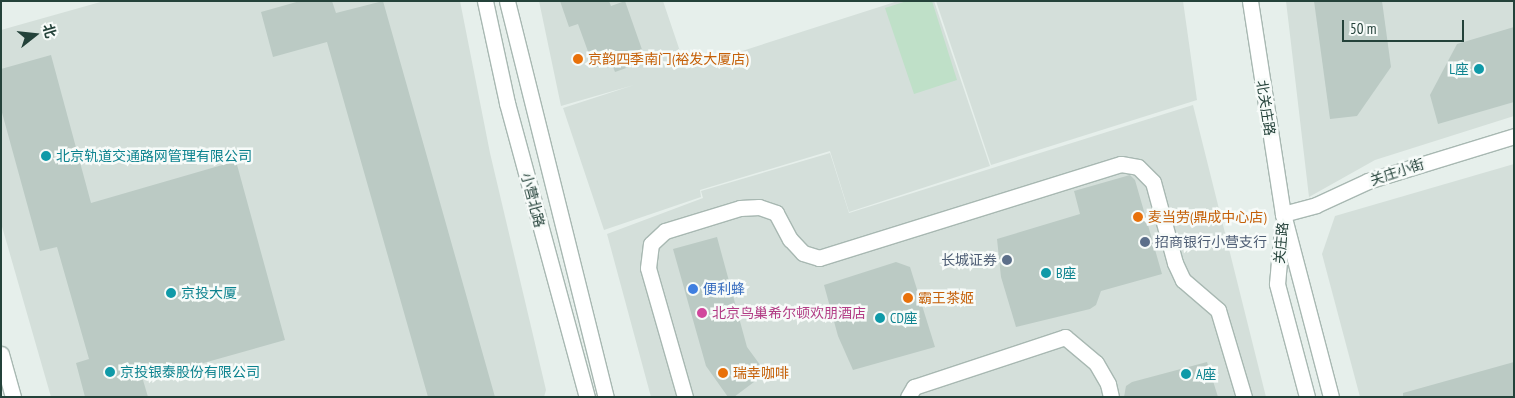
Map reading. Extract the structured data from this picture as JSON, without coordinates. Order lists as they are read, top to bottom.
{
  "streets": {
    "street": [
      "北关庄路",
      "关庄小街",
      "小营北路",
      "关庄路"
    ]
  },
  "crossings": [
    ["北关庄路", "关庄小街"],
    ["北关庄路", "关庄路"],
    ["关庄小街", "关庄路"]
  ],
  "places": [
    "京韵四季南门(裕发大厦店)",
    "L座",
    "北京轨道交通路网管理有限公司",
    "麦当劳(鼎成中心店)",
    "招商银行小营支行",
    "长城证券",
    "B座",
    "便利蜂",
    "京投大厦",
    "霸王茶姬",
    "北京鸟巢希尔顿欢朋酒店",
    "CD座",
    "京投银泰股份有限公司",
    "瑞幸咖啡",
    "A座"
  ],
  "scale_bar": "50 m",
  "north": "right"
}
